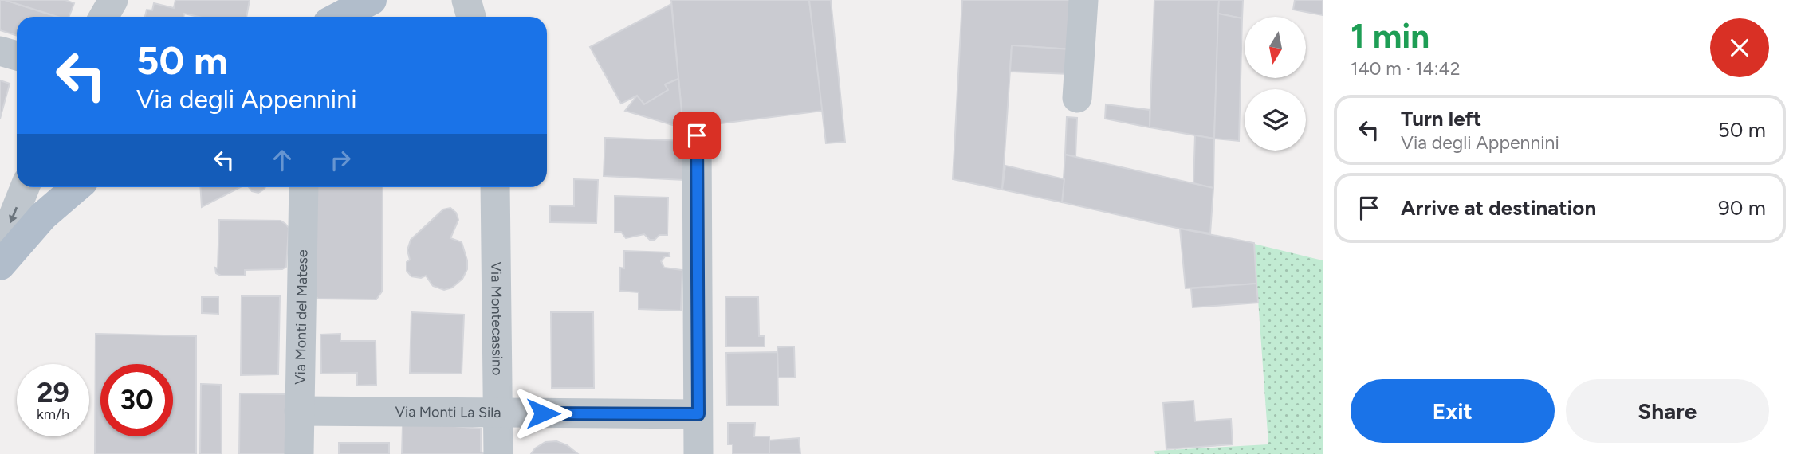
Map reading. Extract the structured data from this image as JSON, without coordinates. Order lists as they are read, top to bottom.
{
  "streets": {
    "street": ["Via Monti del Matese", "Via Montecassino", "Via Monti La Sila"]
  },
  "crossings": [
    ["Via Monti del Matese", "Via Monti La Sila"],
    ["Via Montecassino", "Via Monti La Sila"]
  ],
  "north": "bottom",
  "page": {
    "heading": ["1 min", "140 m · 14:42"],
    "turn": ["50 m", "Via degli Appennini"],
    "list": [
      {
        "name": "Turn left",
        "note": "Via degli Appennini",
        "value": "50 m"
      },
      {
        "name": "Arrive at destination",
        "value": "90 m"
      }
    ],
    "speed": "29 km/h",
    "limit": "30",
    "buttons": ["Exit", "Share"]
  }
}
